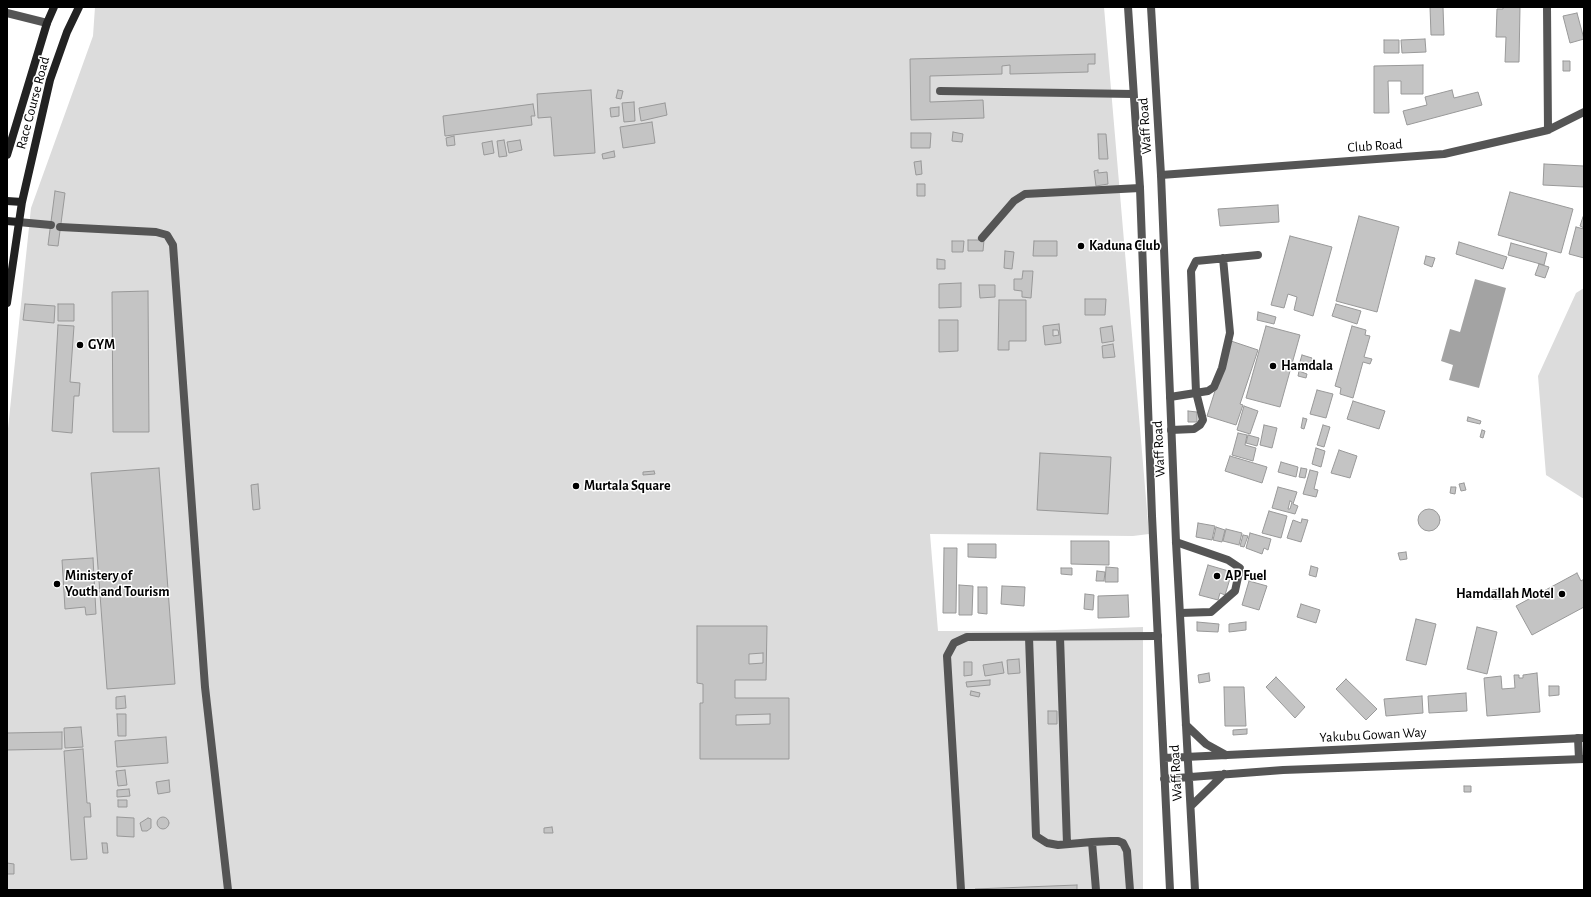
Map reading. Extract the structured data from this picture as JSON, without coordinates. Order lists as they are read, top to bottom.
{
  "streets": {
    "main road": ["Race Course Road"],
    "street": ["Waff Road", "Club Road", "Yakubu Gowan Way"]
  },
  "crossings": [
    ["Waff Road", "Club Road"],
    ["Waff Road", "Yakubu Gowan Way"]
  ],
  "places": [
    "Kaduna Club",
    "GYM",
    "Hamdala",
    "Murtala Square",
    "AP Fuel",
    "Ministery of Youth and Tourism",
    "Hamdallah Motel"
  ]
}
